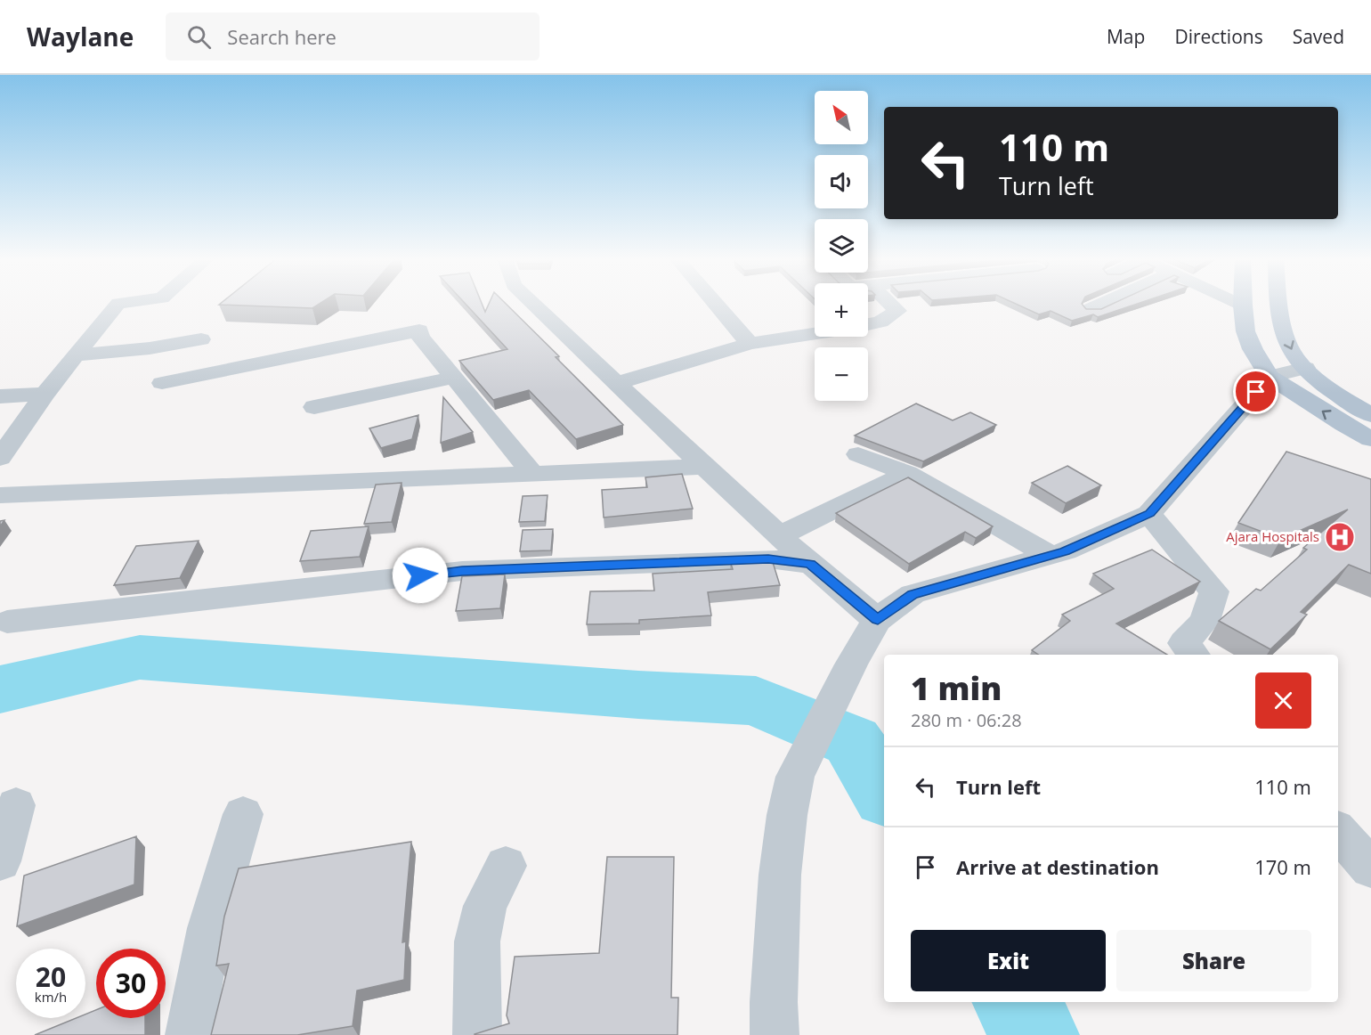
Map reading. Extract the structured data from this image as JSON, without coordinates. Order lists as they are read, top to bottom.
{
  "places": {
    "hospital": ["Ajara Hospitals"]
  },
  "north": "top left",
  "page": {
    "header": "Waylane",
    "search": "Search here",
    "nav": ["Map", "Directions", "Saved"],
    "map_buttons": ["+", "−"],
    "turn": ["110 m", "Turn left"],
    "heading": ["1 min", "280 m · 06:28"],
    "list": [
      {
        "name": "Turn left",
        "value": "110 m"
      },
      {
        "name": "Arrive at destination",
        "value": "170 m"
      }
    ],
    "buttons": ["Exit", "Share"],
    "speed": "20 km/h",
    "limit": "30"
  }
}
